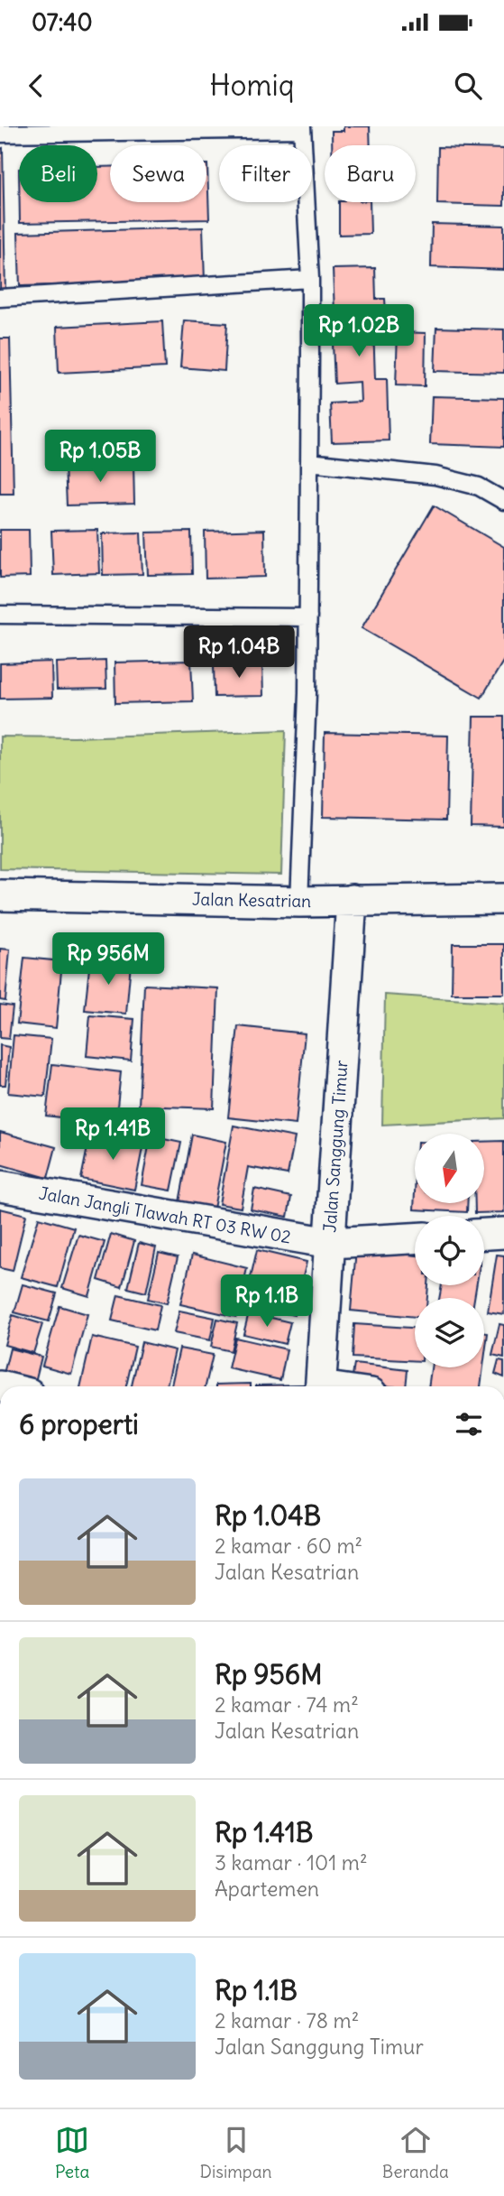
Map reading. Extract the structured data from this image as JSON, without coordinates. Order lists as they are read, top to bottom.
{
  "streets": {
    "street": ["Jalan Kesatrian", "Jalan Sanggung Timur", "Jalan Jangli Tlawah RT 03 RW 02"]
  },
  "crossings": [
    ["Jalan Kesatrian", "Jalan Sanggung Timur"],
    ["Jalan Sanggung Timur", "Jalan Jangli Tlawah RT 03 RW 02"]
  ],
  "north": "bottom",
  "page": {
    "status": "07:40",
    "header": "Homiq",
    "chip": [
      "Beli",
      "Sewa",
      "Filter",
      "Baru"
    ],
    "price": [
      "Rp 1.02B",
      "Rp 1.05B",
      "Rp 1.04B",
      "Rp 956M",
      "Rp 1.41B",
      "Rp 1.1B"
    ],
    "heading": "6 properti",
    "list": [
      {
        "name": "Rp 1.04B",
        "note": "2 kamar · 60 m² · Jalan Kesatrian"
      },
      {
        "name": "Rp 956M",
        "note": "2 kamar · 74 m² · Jalan Kesatrian"
      },
      {
        "name": "Rp 1.41B",
        "note": "3 kamar · 101 m² · Apartemen"
      },
      {
        "name": "Rp 1.1B",
        "note": "2 kamar · 78 m² · Jalan Sanggung Timur"
      }
    ],
    "tabs": ["Peta", "Disimpan", "Beranda"]
  }
}
